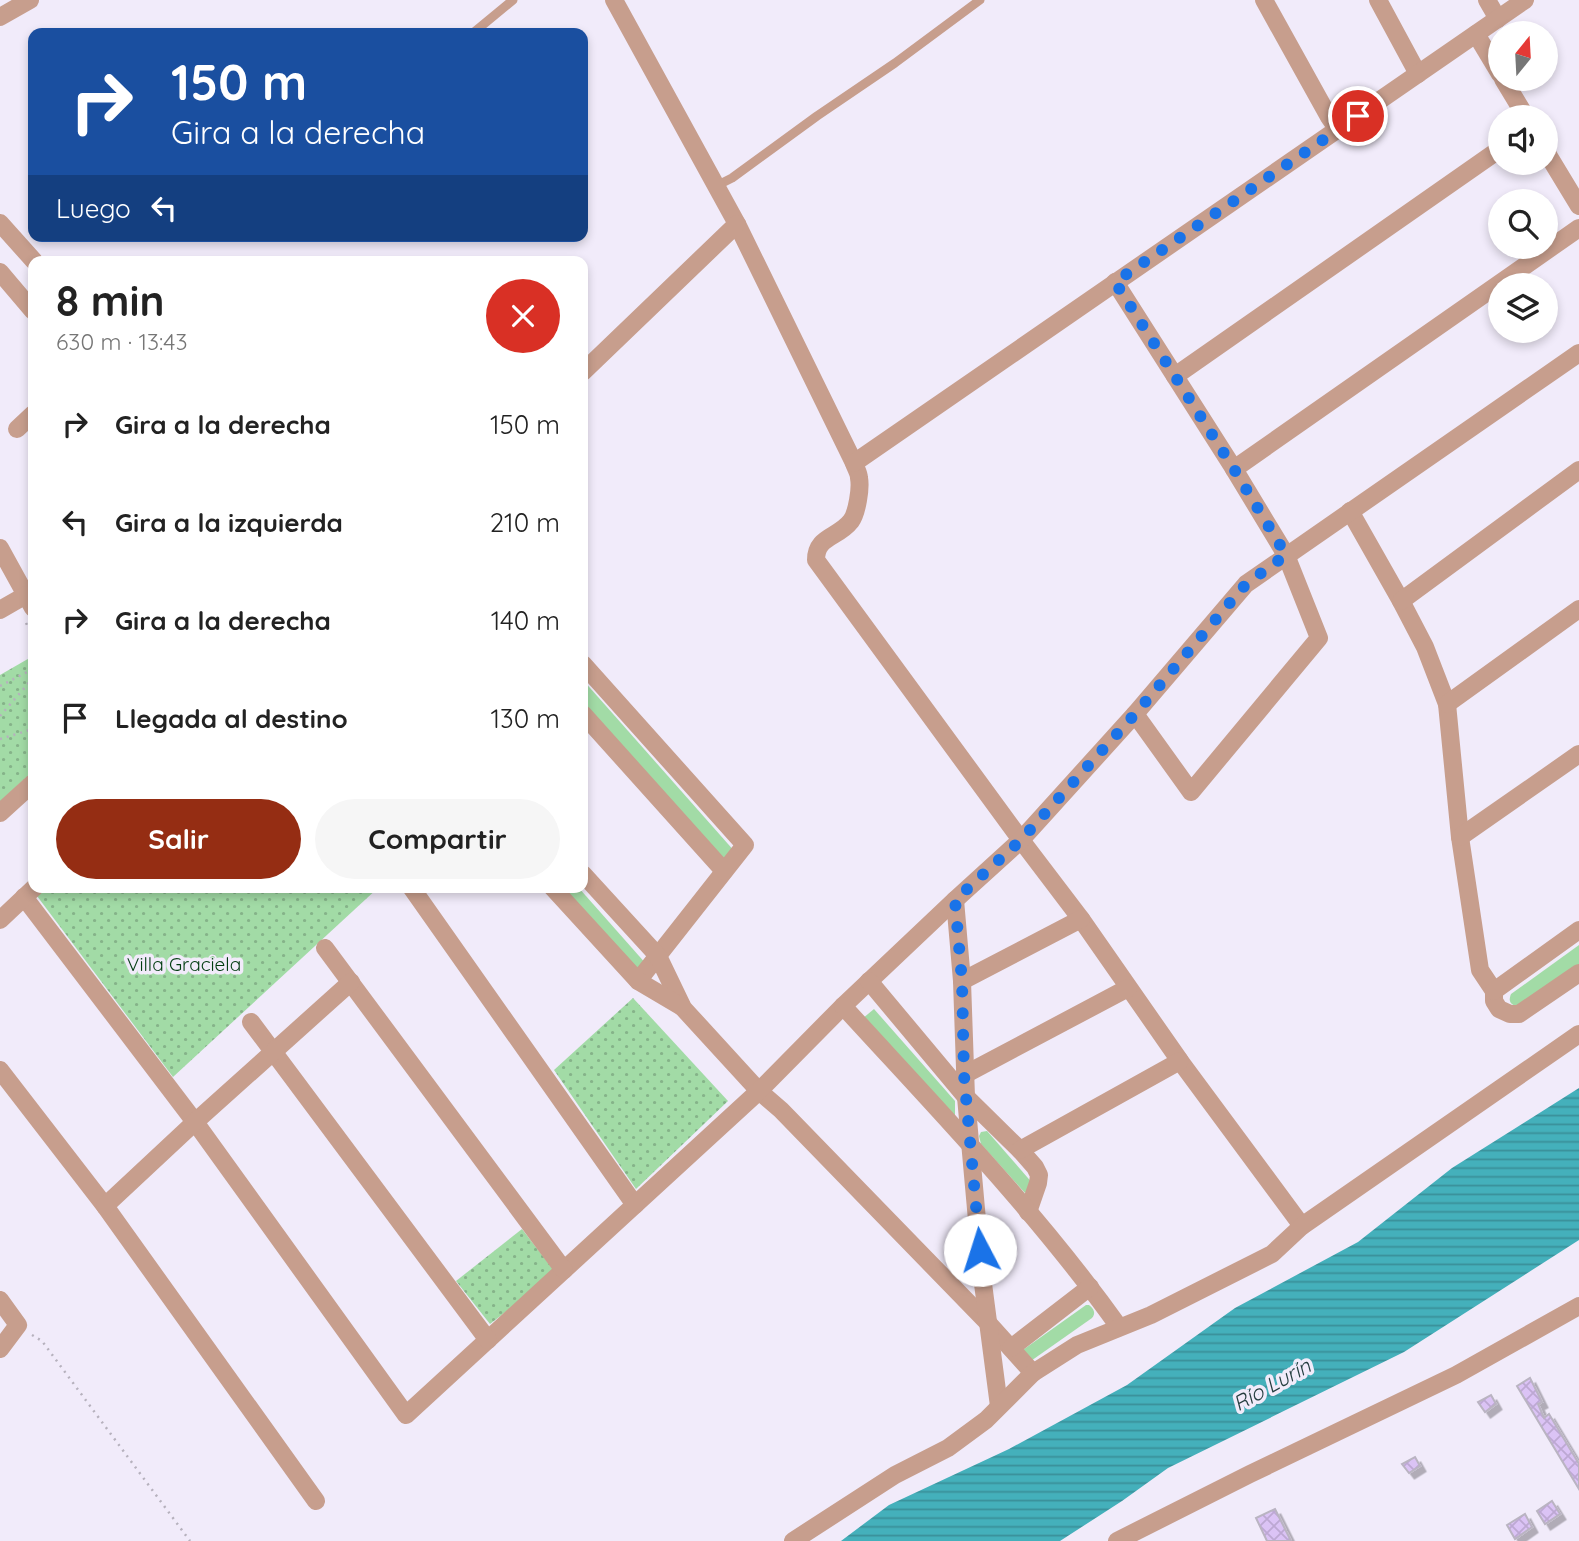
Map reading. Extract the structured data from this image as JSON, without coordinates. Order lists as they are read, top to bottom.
{
  "water": ["Río Lurín"],
  "parks": ["Villa Graciela"],
  "north": "top",
  "page": {
    "turn": ["150 m", "Gira a la derecha"],
    "then": "Luego",
    "heading": ["8 min", "630 m · 13:43"],
    "list": [
      {
        "name": "Gira a la derecha",
        "value": "150 m"
      },
      {
        "name": "Gira a la izquierda",
        "value": "210 m"
      },
      {
        "name": "Gira a la derecha",
        "value": "140 m"
      },
      {
        "name": "Llegada al destino",
        "value": "130 m"
      }
    ],
    "buttons": ["Salir", "Compartir"]
  }
}
